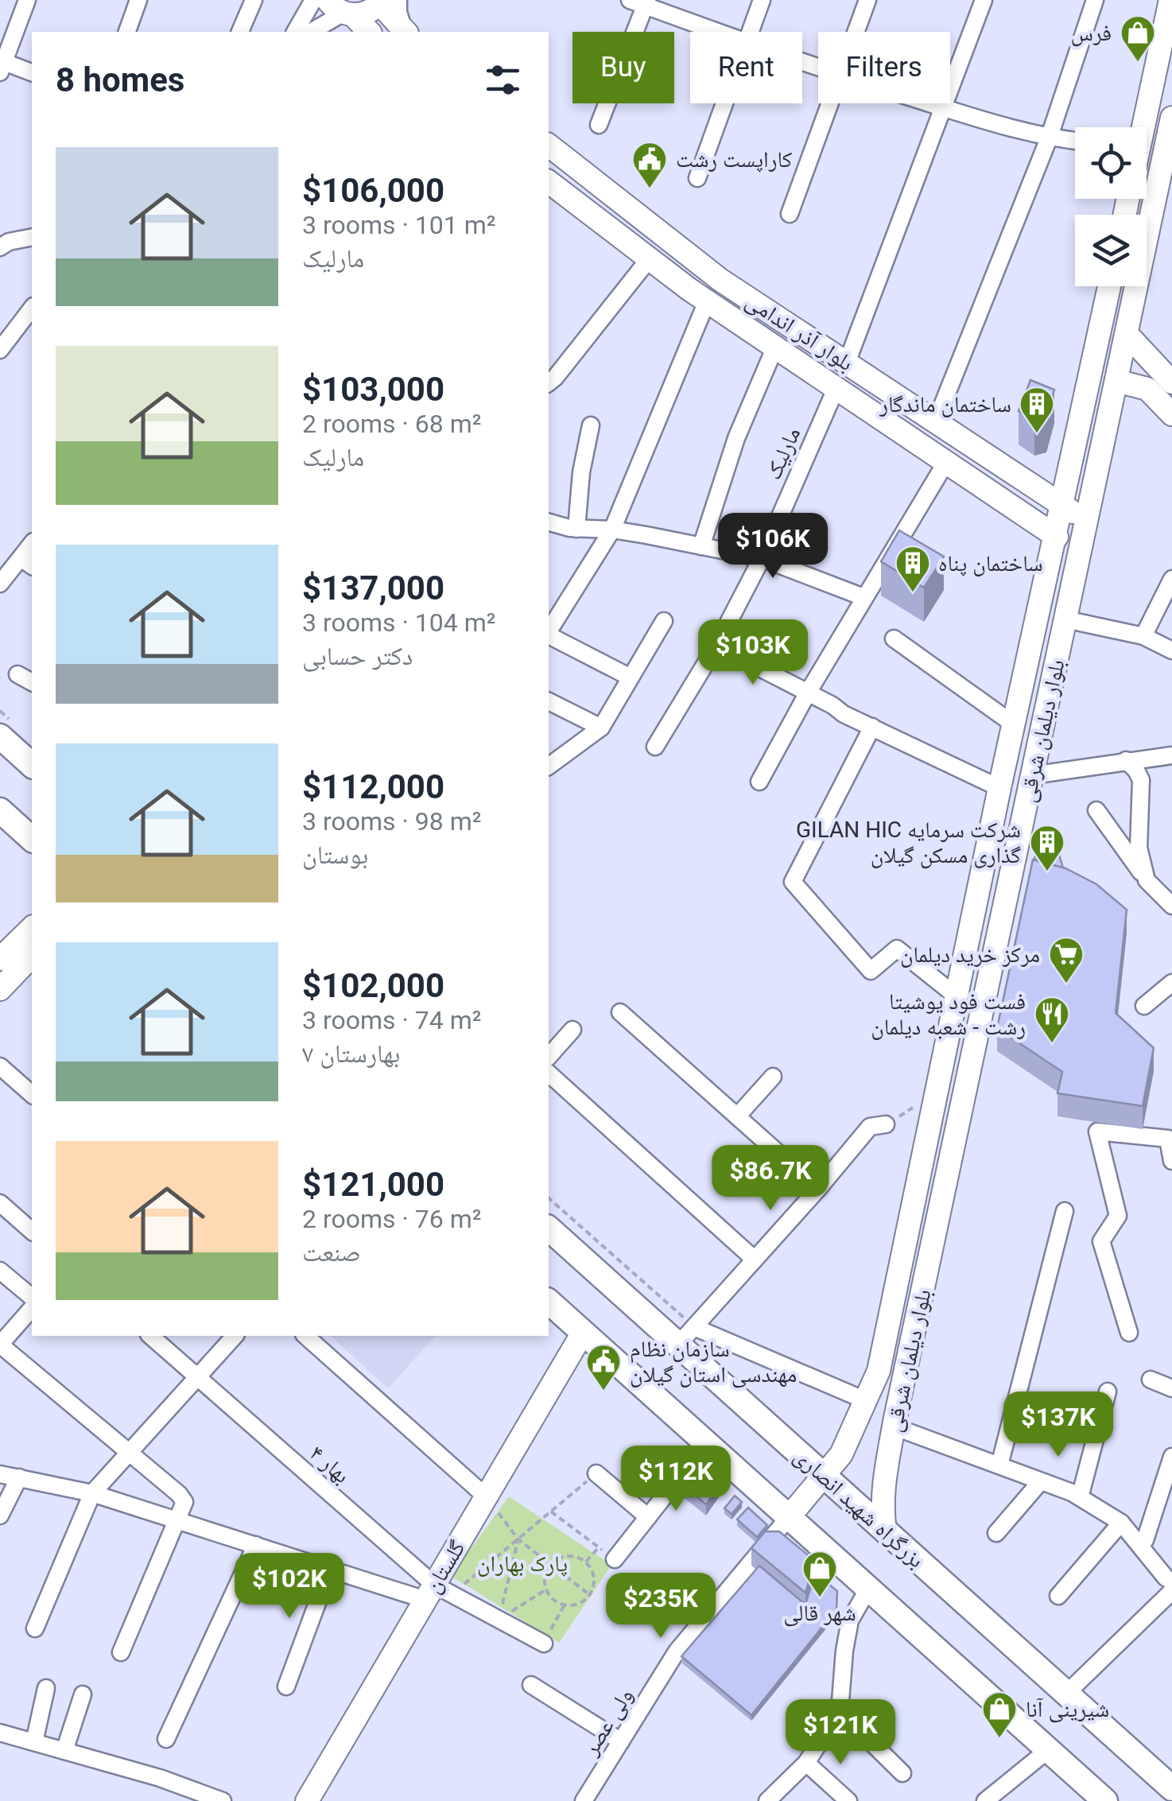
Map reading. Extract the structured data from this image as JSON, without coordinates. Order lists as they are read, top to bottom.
{
  "streets": {
    "highway": ["بزرگراه شهید انصاری"],
    "main road": ["بلوار آذر اندامی", "بلوار دیلمان شرقی", "گلستان"],
    "street": ["مارلیک", "بهار ۴", "ولی عصر"]
  },
  "crossings": [
    ["بلوار آذر اندامی", "مارلیک"],
    ["بلوار آذر اندامی", "بلوار دیلمان شرقی"],
    ["بلوار دیلمان شرقی", "بزرگراه شهید انصاری"],
    ["بلوار دیلمان شرقی", "ولی عصر"],
    ["بهار ۴", "گلستان"]
  ],
  "parks": ["پارک بهاران"],
  "places": {
    "shop": ["فرس", "شهر قالی", "شیرینی آنا"],
    "public building": ["کاراپست رشت", "سازمان نظام مهندسی استان گیلان"],
    "building": ["ساختمان ماندگار", "ساختمان پناه", "GILAN HIC شرکت سرمایه گذاری مسکن گیلان"],
    "supermarket": ["مرکز خرید دیلمان"],
    "restaurant": ["فست فود یوشیتا رشت - شعبه دیلمان"]
  },
  "page": {
    "chip": ["Buy", "Rent", "Filters"],
    "heading": "8 homes",
    "list": [
      {
        "name": "$106,000",
        "note": "3 rooms · 101 m² · مارلیک"
      },
      {
        "name": "$103,000",
        "note": "2 rooms · 68 m² · مارلیک"
      },
      {
        "name": "$137,000",
        "note": "3 rooms · 104 m² · دکتر حسابی"
      },
      {
        "name": "$112,000",
        "note": "3 rooms · 98 m² · بوستان"
      },
      {
        "name": "$102,000",
        "note": "3 rooms · 74 m² · بهارستان ۷"
      },
      {
        "name": "$121,000",
        "note": "2 rooms · 76 m² · صنعت"
      }
    ],
    "price": [
      "$106K",
      "$103K",
      "$86.7K",
      "$137K",
      "$112K",
      "$102K",
      "$235K",
      "$121K"
    ]
  }
}
